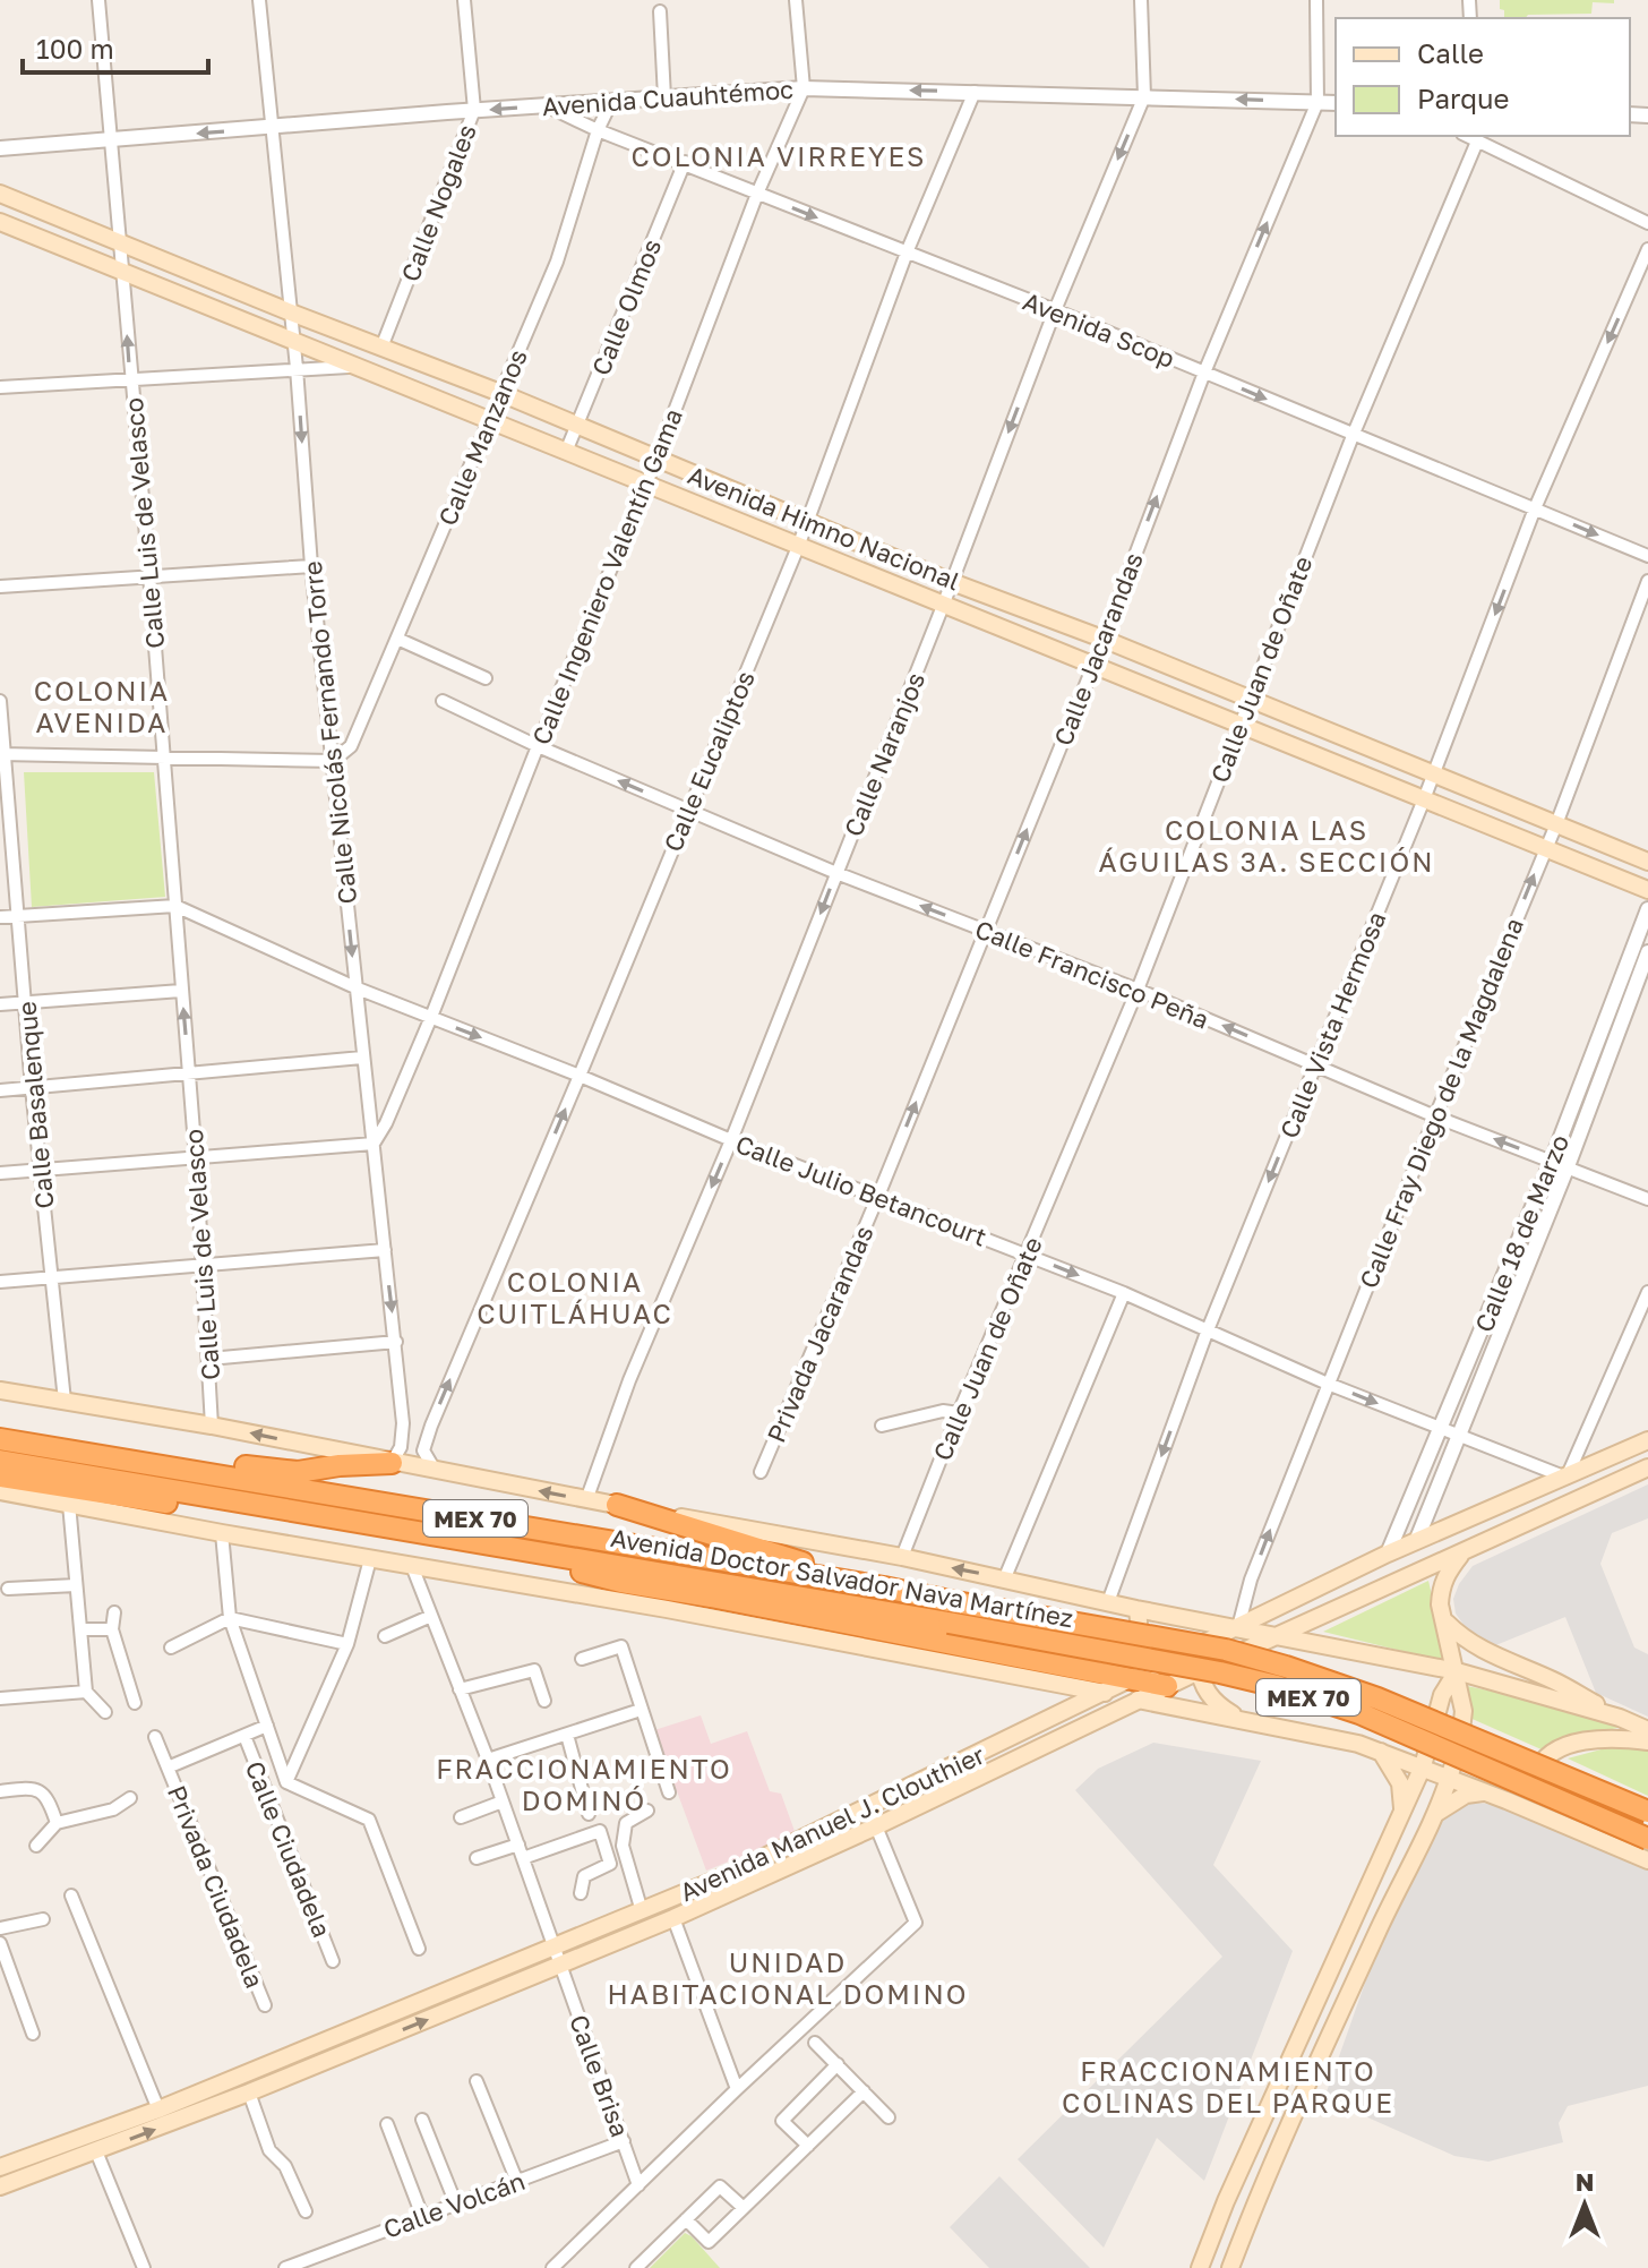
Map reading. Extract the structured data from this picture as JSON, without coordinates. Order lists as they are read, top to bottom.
{
  "streets": {
    "highway": ["MEX 70", "Avenida Doctor Salvador Nava Martínez"],
    "main road": ["Avenida Himno Nacional", "Avenida Manuel J. Clouthier"],
    "street": [
      "Avenida Cuauhtémoc",
      "Calle Nogales",
      "Calle Olmos",
      "Avenida Scop",
      "Calle Manzanos",
      "Calle Luis de Velasco",
      "Calle Ingeniero Valentín Gama",
      "Calle Jacarandas",
      "Calle Juan de Oñate",
      "Calle Nicolás Fernando Torre",
      "Calle Naranjos",
      "Calle Eucaliptos",
      "Calle Francisco Peña",
      "Calle Vista Hermosa",
      "Calle Fray Diego de la Magdalena",
      "Calle Basalenque",
      "Calle Julio Betancourt",
      "Calle 18 de Marzo",
      "Privada Jacarandas",
      "Calle Ciudadela",
      "Privada Ciudadela",
      "Calle Brisa",
      "Calle Volcán"
    ]
  },
  "crossings": [
    ["Avenida Cuauhtémoc", "Calle Nogales"],
    ["Avenida Cuauhtémoc", "Avenida Scop"],
    ["Avenida Cuauhtémoc", "Calle Manzanos"],
    ["Avenida Cuauhtémoc", "Calle Luis de Velasco"],
    ["Avenida Cuauhtémoc", "Calle Ingeniero Valentín Gama"],
    ["Avenida Cuauhtémoc", "Calle Jacarandas"],
    ["Avenida Cuauhtémoc", "Calle Nicolás Fernando Torre"],
    ["Avenida Cuauhtémoc", "Calle Naranjos"],
    ["Avenida Cuauhtémoc", "Calle Eucaliptos"],
    ["Calle Nogales", "Avenida Himno Nacional"],
    ["Calle Olmos", "Avenida Scop"],
    ["Calle Olmos", "Avenida Himno Nacional"],
    ["Avenida Scop", "Calle Manzanos"],
    ["Avenida Scop", "Calle Ingeniero Valentín Gama"],
    ["Avenida Scop", "Calle Jacarandas"],
    ["Avenida Scop", "Calle Juan de Oñate"],
    ["Avenida Scop", "Calle Naranjos"],
    ["Avenida Scop", "Calle Eucaliptos"],
    ["Avenida Scop", "Calle Vista Hermosa"],
    ["Calle Manzanos", "Avenida Himno Nacional"],
    ["Calle Manzanos", "Calle Nicolás Fernando Torre"],
    ["Calle Luis de Velasco", "Avenida Himno Nacional"],
    ["Calle Luis de Velasco", "Calle Julio Betancourt"],
    ["Calle Luis de Velasco", "Avenida Doctor Salvador Nava Martínez"],
    ["Avenida Himno Nacional", "Calle Ingeniero Valentín Gama"],
    ["Avenida Himno Nacional", "Calle Jacarandas"],
    ["Avenida Himno Nacional", "Calle Juan de Oñate"],
    ["Avenida Himno Nacional", "Calle Nicolás Fernando Torre"],
    ["Avenida Himno Nacional", "Calle Naranjos"],
    ["Avenida Himno Nacional", "Calle Eucaliptos"],
    ["Avenida Himno Nacional", "Calle Vista Hermosa"],
    ["Avenida Himno Nacional", "Calle Fray Diego de la Magdalena"],
    ["Calle Ingeniero Valentín Gama", "Calle Nicolás Fernando Torre"],
    ["Calle Ingeniero Valentín Gama", "Calle Francisco Peña"],
    ["Calle Ingeniero Valentín Gama", "Calle Julio Betancourt"],
    ["Calle Jacarandas", "Calle Francisco Peña"],
    ["Calle Jacarandas", "Calle Julio Betancourt"],
    ["Calle Jacarandas", "Privada Jacarandas"],
    ["Calle Juan de Oñate", "Calle Francisco Peña"],
    ["Calle Juan de Oñate", "Calle Julio Betancourt"],
    ["Calle Juan de Oñate", "Avenida Doctor Salvador Nava Martínez"],
    ["Calle Nicolás Fernando Torre", "Calle Julio Betancourt"],
    ["Calle Nicolás Fernando Torre", "Avenida Doctor Salvador Nava Martínez"],
    ["Calle Naranjos", "Calle Francisco Peña"],
    ["Calle Naranjos", "Calle Julio Betancourt"],
    ["Calle Naranjos", "Avenida Doctor Salvador Nava Martínez"],
    ["Calle Eucaliptos", "Calle Francisco Peña"],
    ["Calle Eucaliptos", "Calle Julio Betancourt"],
    ["Calle Eucaliptos", "Avenida Doctor Salvador Nava Martínez"],
    ["Calle Francisco Peña", "Calle Vista Hermosa"],
    ["Calle Francisco Peña", "Calle Fray Diego de la Magdalena"],
    ["Calle Francisco Peña", "Calle 18 de Marzo"],
    ["Calle Vista Hermosa", "Calle Julio Betancourt"],
    ["Calle Vista Hermosa", "Avenida Doctor Salvador Nava Martínez"],
    ["Calle Fray Diego de la Magdalena", "Calle Julio Betancourt"],
    ["Calle Fray Diego de la Magdalena", "Avenida Doctor Salvador Nava Martínez"],
    ["Calle Fray Diego de la Magdalena", "Avenida Manuel J. Clouthier"],
    ["Calle Basalenque", "Avenida Doctor Salvador Nava Martínez"],
    ["Calle Julio Betancourt", "Calle 18 de Marzo"],
    ["Calle Julio Betancourt", "Privada Jacarandas"],
    ["Calle Julio Betancourt", "Avenida Manuel J. Clouthier"],
    ["Calle 18 de Marzo", "Avenida Manuel J. Clouthier"],
    ["Avenida Doctor Salvador Nava Martínez", "Avenida Manuel J. Clouthier"],
    ["Avenida Manuel J. Clouthier", "Calle Brisa"],
    ["Calle Brisa", "Calle Volcán"]
  ],
  "one_way": [
    "Avenida Cuauhtémoc",
    "Avenida Scop",
    "Calle Jacarandas",
    "Calle Nicolás Fernando Torre",
    "Calle Naranjos",
    "Calle Francisco Peña",
    "Calle Vista Hermosa",
    "Calle Fray Diego de la Magdalena"
  ],
  "districts": [
    "COLONIA VIRREYES",
    "COLONIA AVENIDA",
    "COLONIA LAS ÁGUILAS 3A. SECCIÓN",
    "COLONIA CUITLÁHUAC",
    "FRACCIONAMIENTO DOMINÓ",
    "UNIDAD HABITACIONAL DOMINO",
    "FRACCIONAMIENTO COLINAS DEL PARQUE"
  ],
  "legend": ["Calle", "Parque"],
  "scale_bar": "100 m",
  "north": "top"
}
